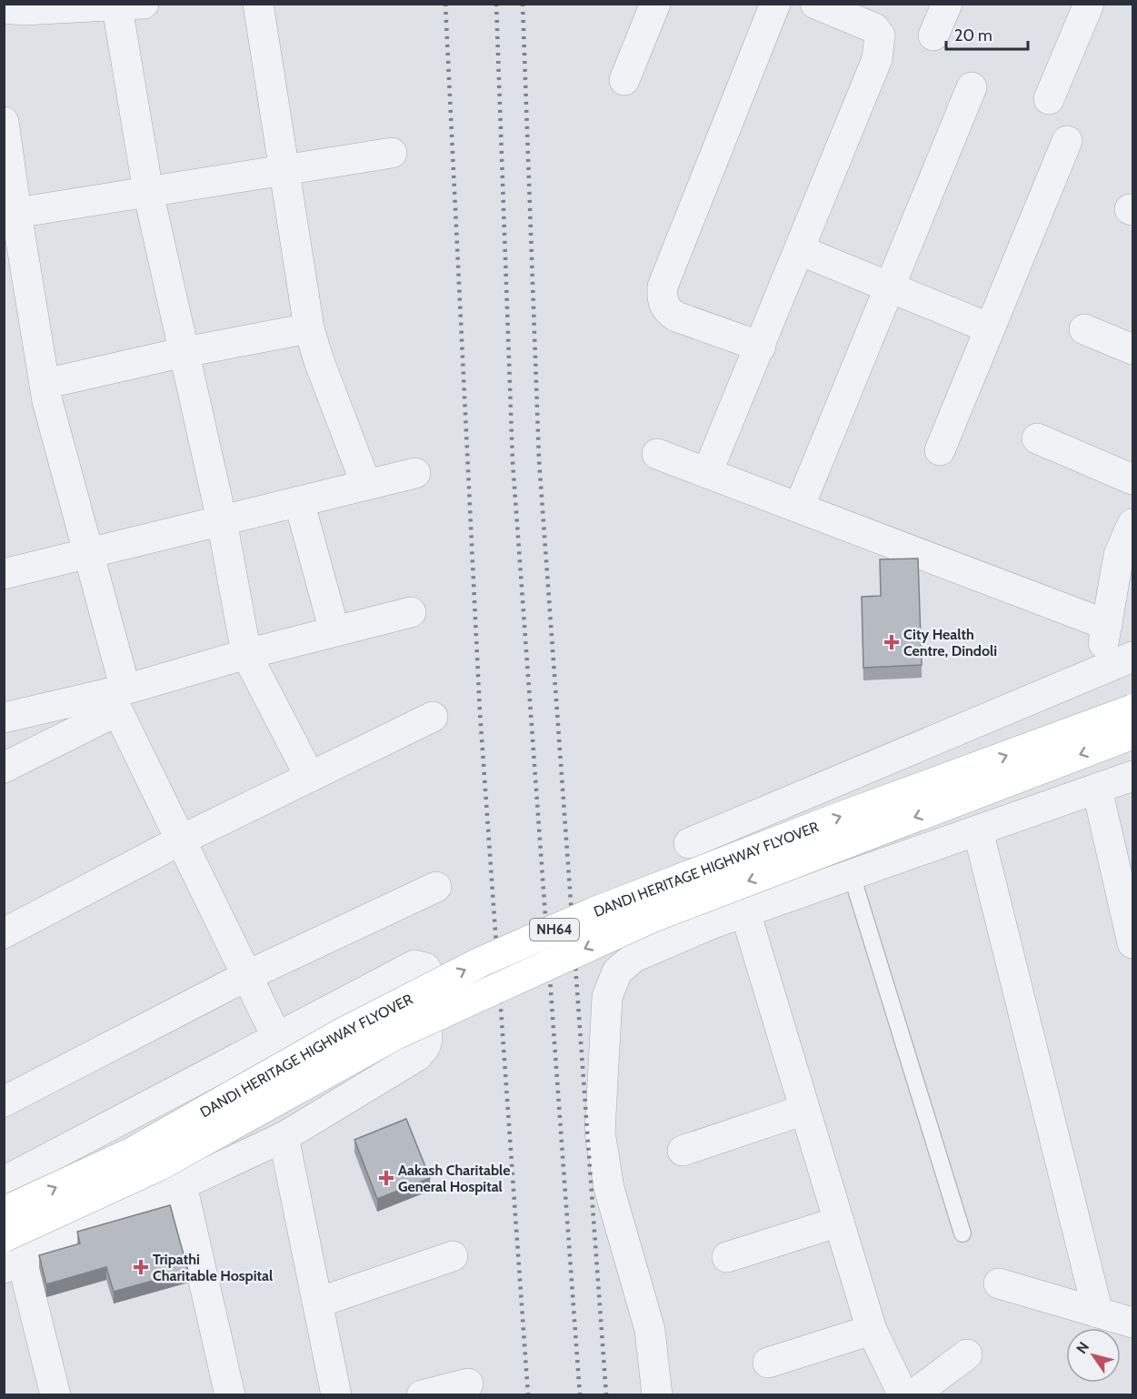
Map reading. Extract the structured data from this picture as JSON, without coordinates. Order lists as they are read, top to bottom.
{
  "streets": {
    "main road": ["DANDI HERITAGE HIGHWAY FLYOVER", "NH64"]
  },
  "places": {
    "health": ["City Health Centre, Dindoli", "Aakash Charitable General Hospital", "Tripathi Charitable Hospital"]
  },
  "scale_bar": "20 m",
  "north": "top left"
}
